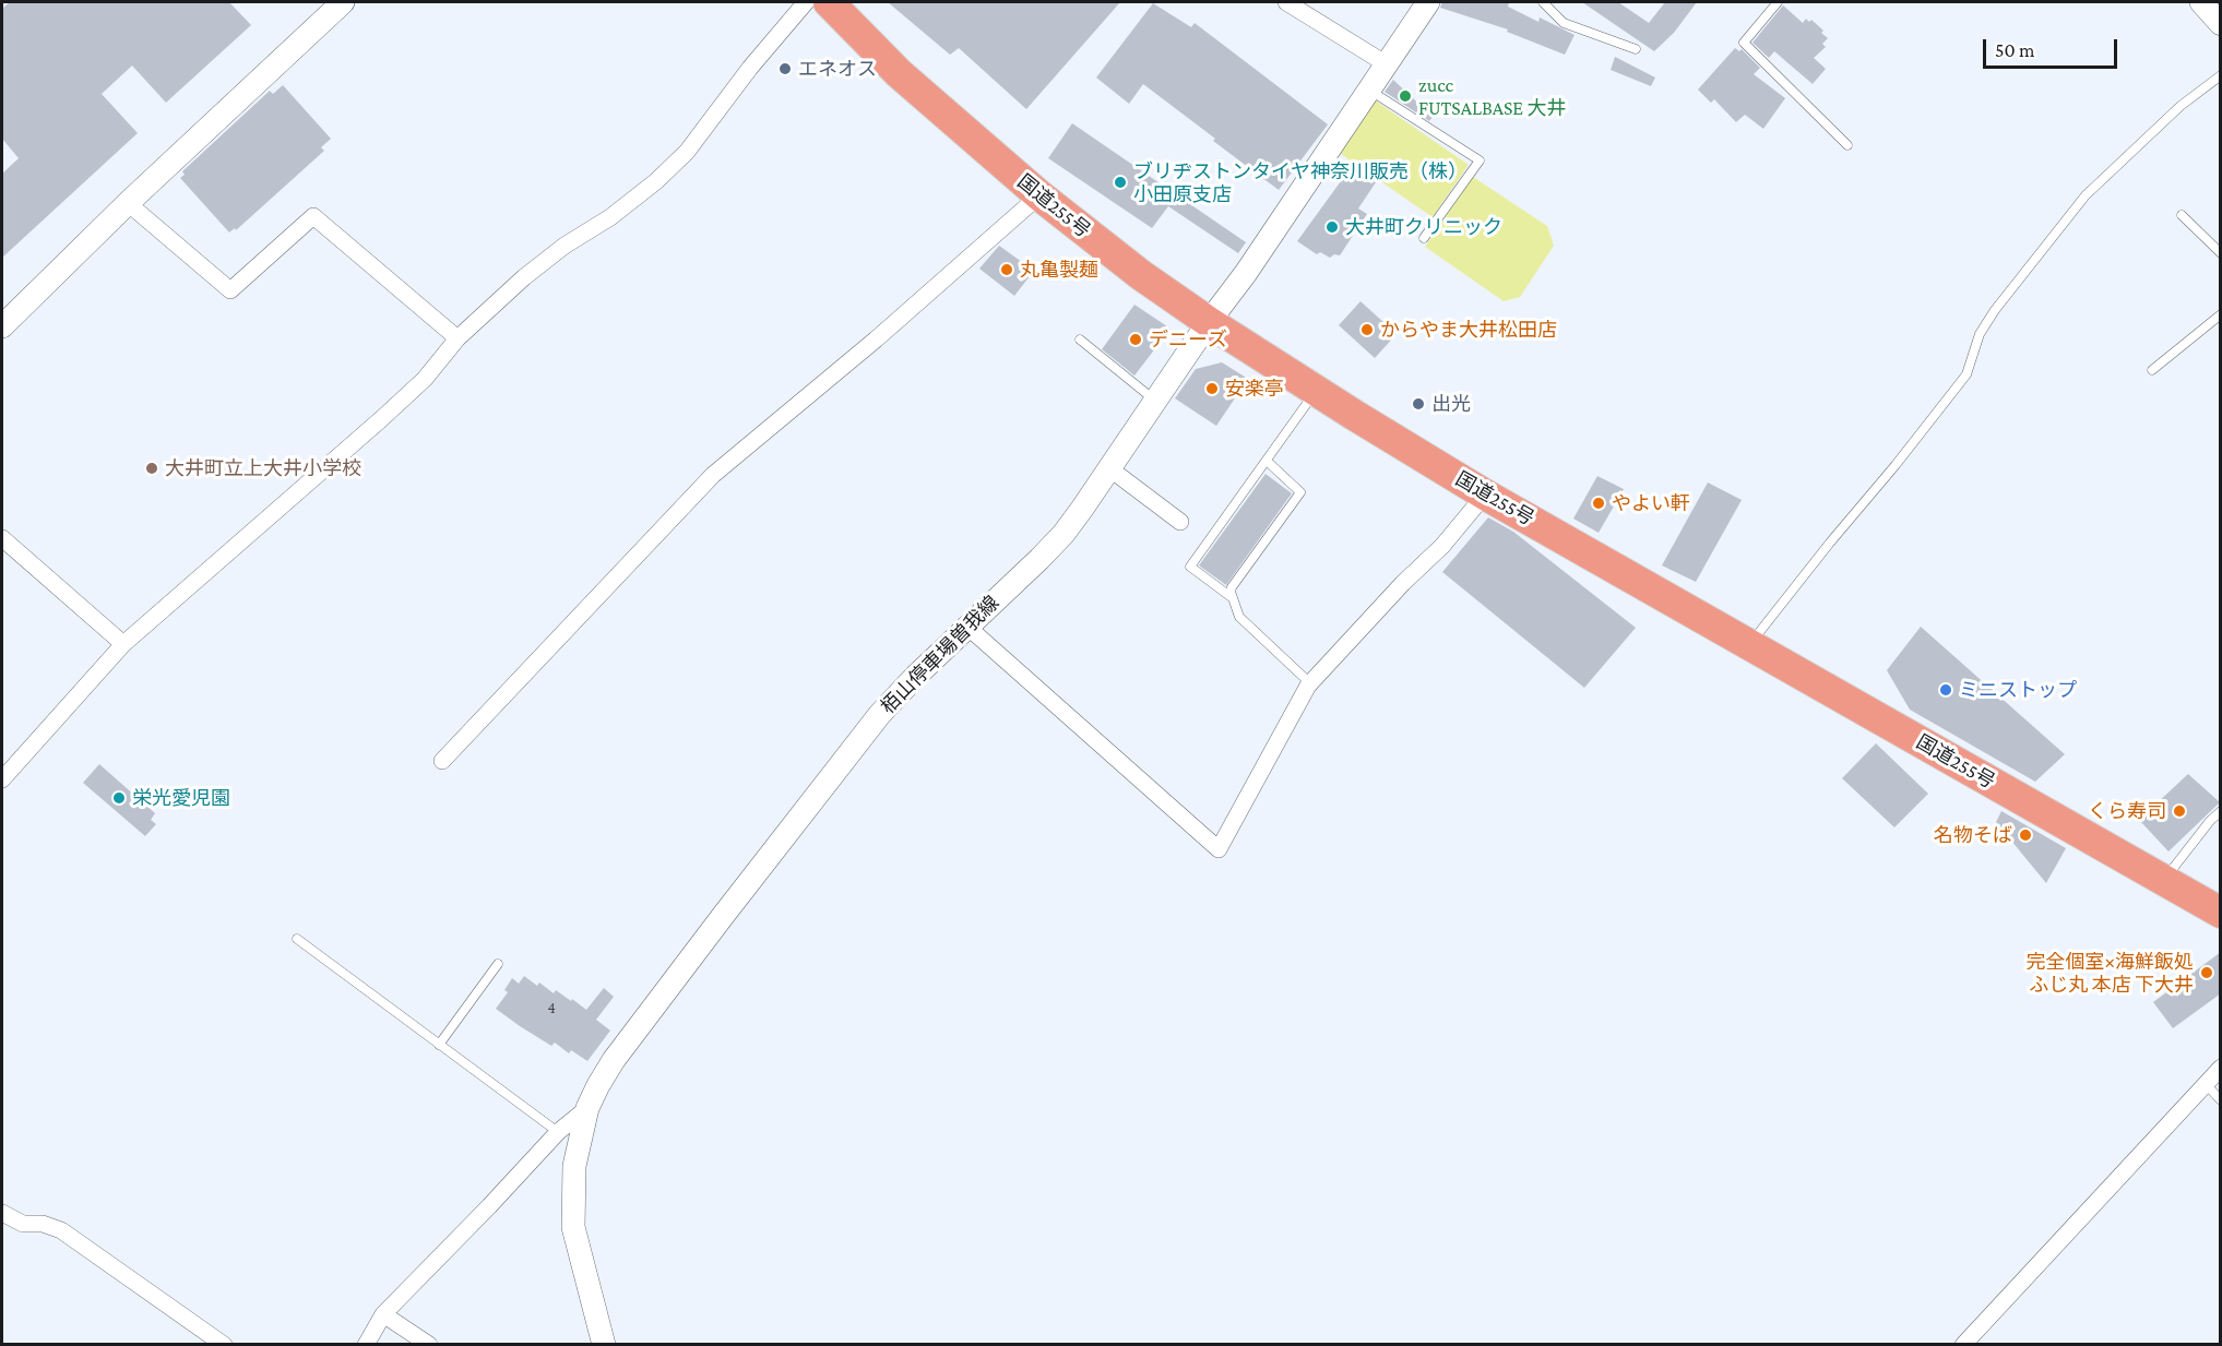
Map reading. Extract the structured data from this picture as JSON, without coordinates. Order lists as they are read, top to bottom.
{
  "streets": {
    "highway": ["国道255号"],
    "main road": ["栢山停車場曽我線"]
  },
  "crossings": [
    ["国道255号", "栢山停車場曽我線"]
  ],
  "places": [
    "エネオス",
    "zucc FUTSALBASE 大井",
    "ブリヂストンタイヤ神奈川販売（株） 小田原支店",
    "大井町クリニック",
    "丸亀製麺",
    "からやま大井松田店",
    "デニーズ",
    "安楽亭",
    "出光",
    "大井町立上大井小学校",
    "やよい軒",
    "ミニストップ",
    "栄光愛児園",
    "くら寿司",
    "名物そば",
    "完全個室×海鮮飯処 ふじ丸 本店 下大井"
  ],
  "house_numbers": ["4"],
  "scale_bar": "50 m"
}
